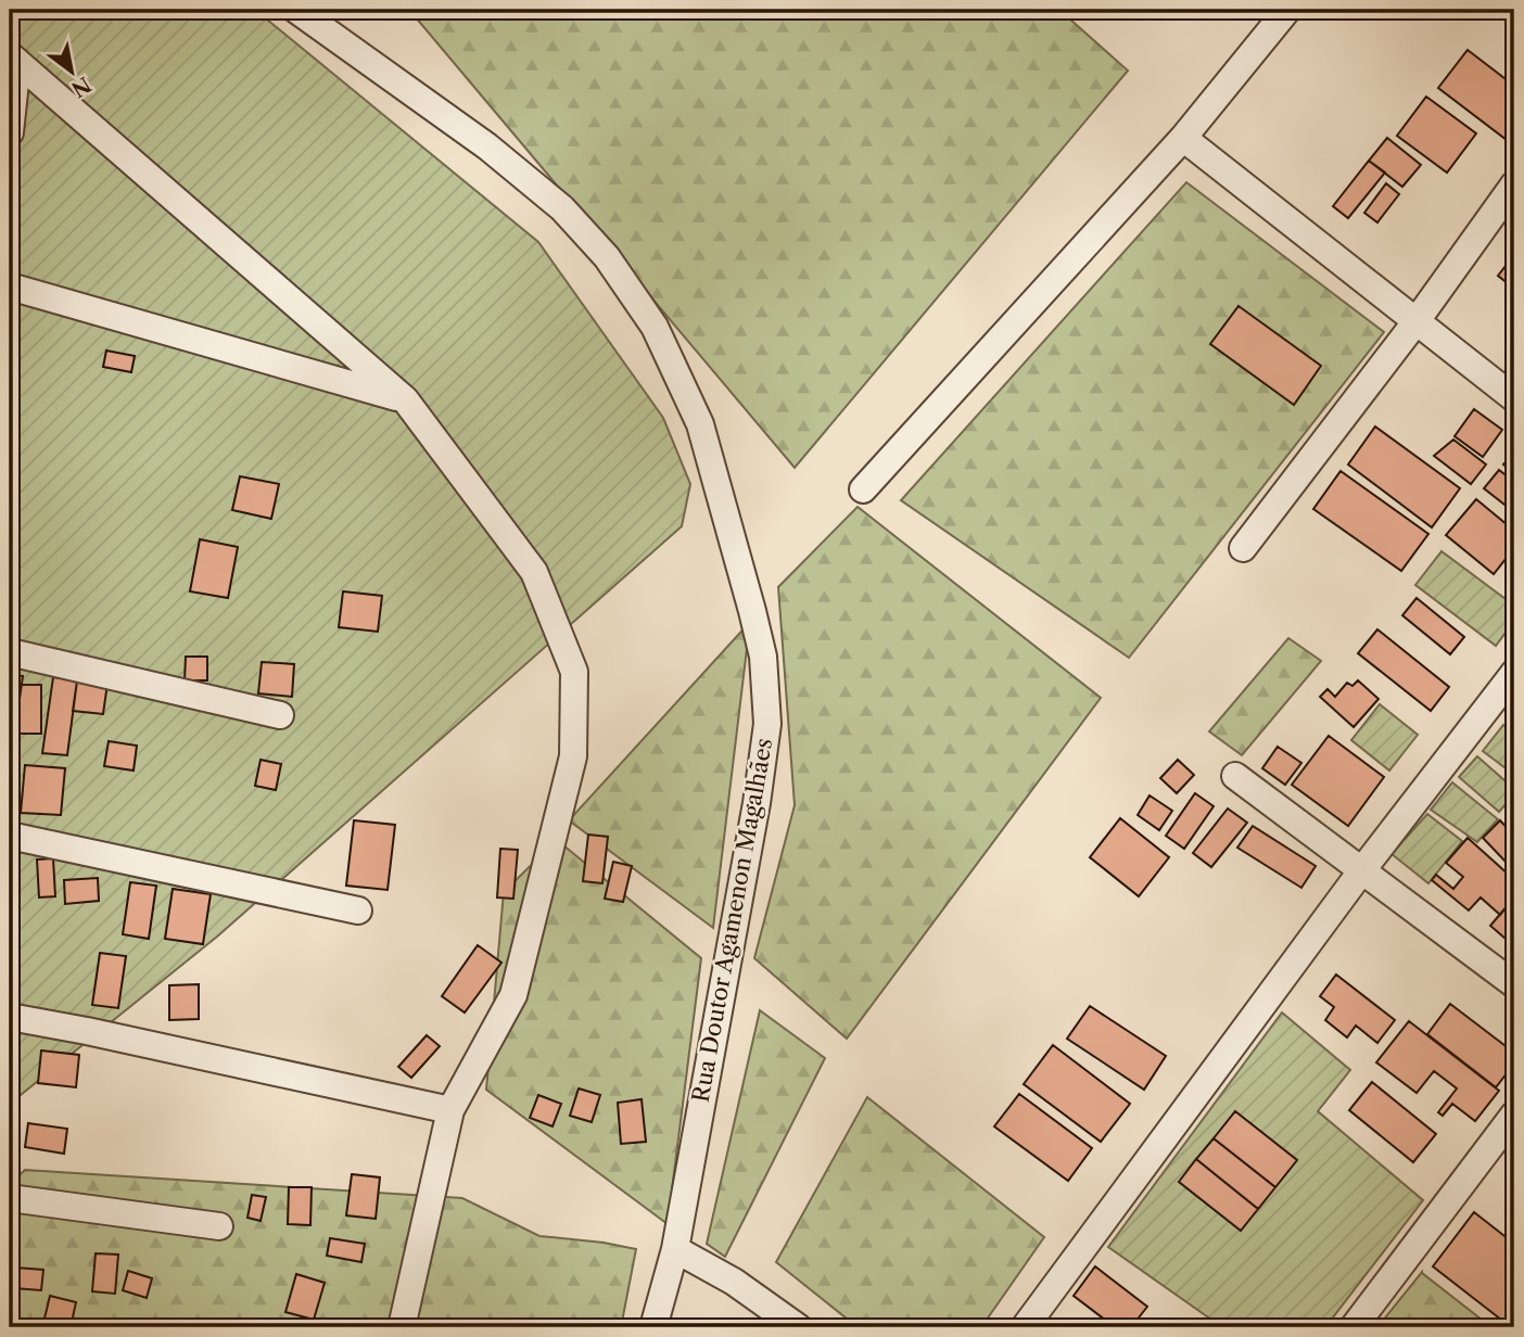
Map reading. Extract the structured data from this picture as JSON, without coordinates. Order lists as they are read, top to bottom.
{
  "streets": {
    "street": ["Rua Doutor Agamenon Magalhães"]
  },
  "north": "bottom right"
}
